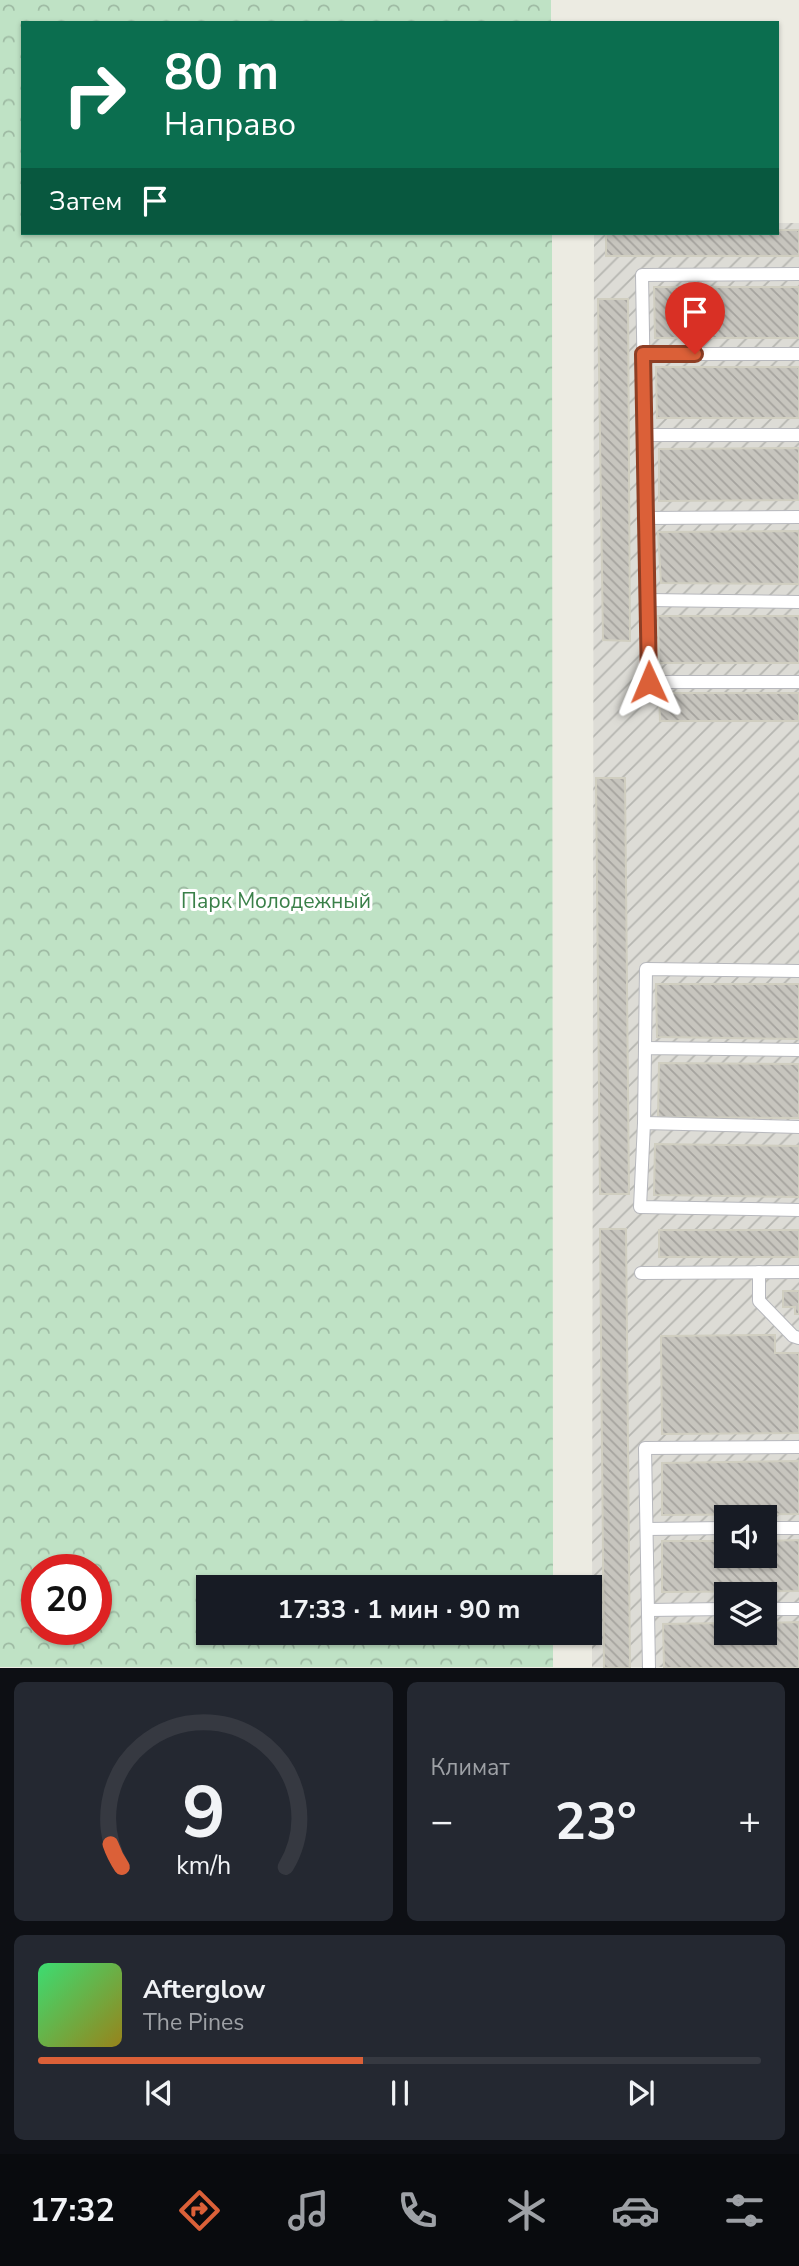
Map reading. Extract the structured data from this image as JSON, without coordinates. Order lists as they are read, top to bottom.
{
  "parks": ["Парк Молодежный"],
  "page": {
    "turn": ["80 m", "Направо"],
    "then": "Затем",
    "limit": "20",
    "trip": "17:33 · 1 мин · 90 m",
    "tile": "Климат",
    "heat": ["−", "23°", "+"],
    "song": ["Afterglow", "The Pines"],
    "tabs": "17:32",
    "gauge": ["9", "km/h"]
  }
}
